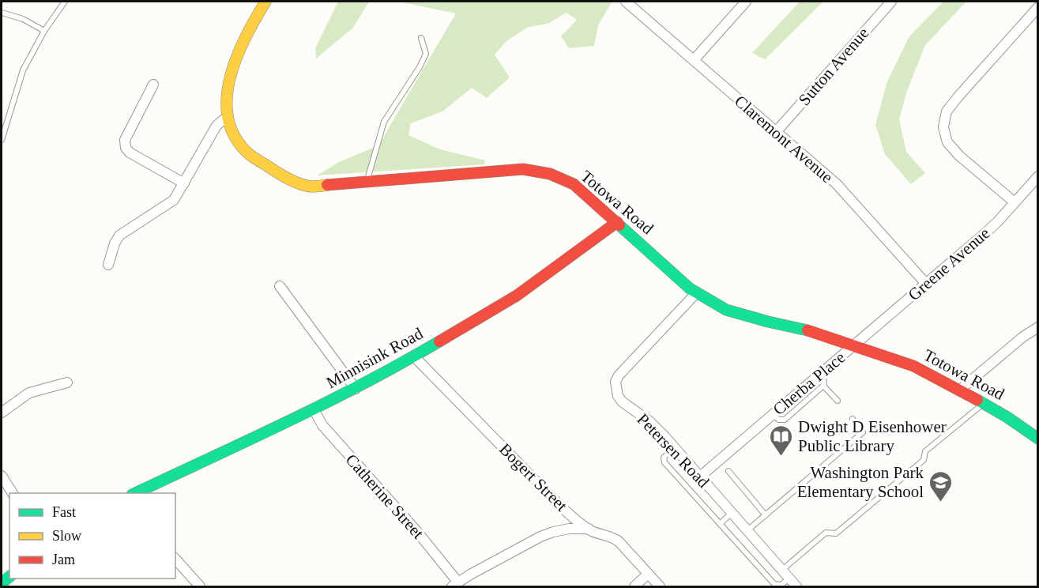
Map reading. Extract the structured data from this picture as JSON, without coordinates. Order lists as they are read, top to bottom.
{
  "streets": {
    "main road": ["Totowa Road", "Minnisink Road"],
    "street": [
      "Sutton Avenue",
      "Claremont Avenue",
      "Greene Avenue",
      "Cherba Place",
      "Petersen Road",
      "Bogert Street",
      "Catherine Street"
    ]
  },
  "crossings": [
    ["Sutton Avenue", "Claremont Avenue"],
    ["Claremont Avenue", "Greene Avenue"],
    ["Totowa Road", "Greene Avenue"],
    ["Totowa Road", "Minnisink Road"],
    ["Totowa Road", "Cherba Place"],
    ["Totowa Road", "Petersen Road"],
    ["Greene Avenue", "Cherba Place"],
    ["Minnisink Road", "Bogert Street"],
    ["Minnisink Road", "Catherine Street"],
    ["Cherba Place", "Petersen Road"]
  ],
  "places": {
    "library": ["Dwight D Eisenhower Public Library"],
    "school or university": ["Washington Park Elementary School"]
  },
  "legend": ["Fast", "Slow", "Jam"]
}
